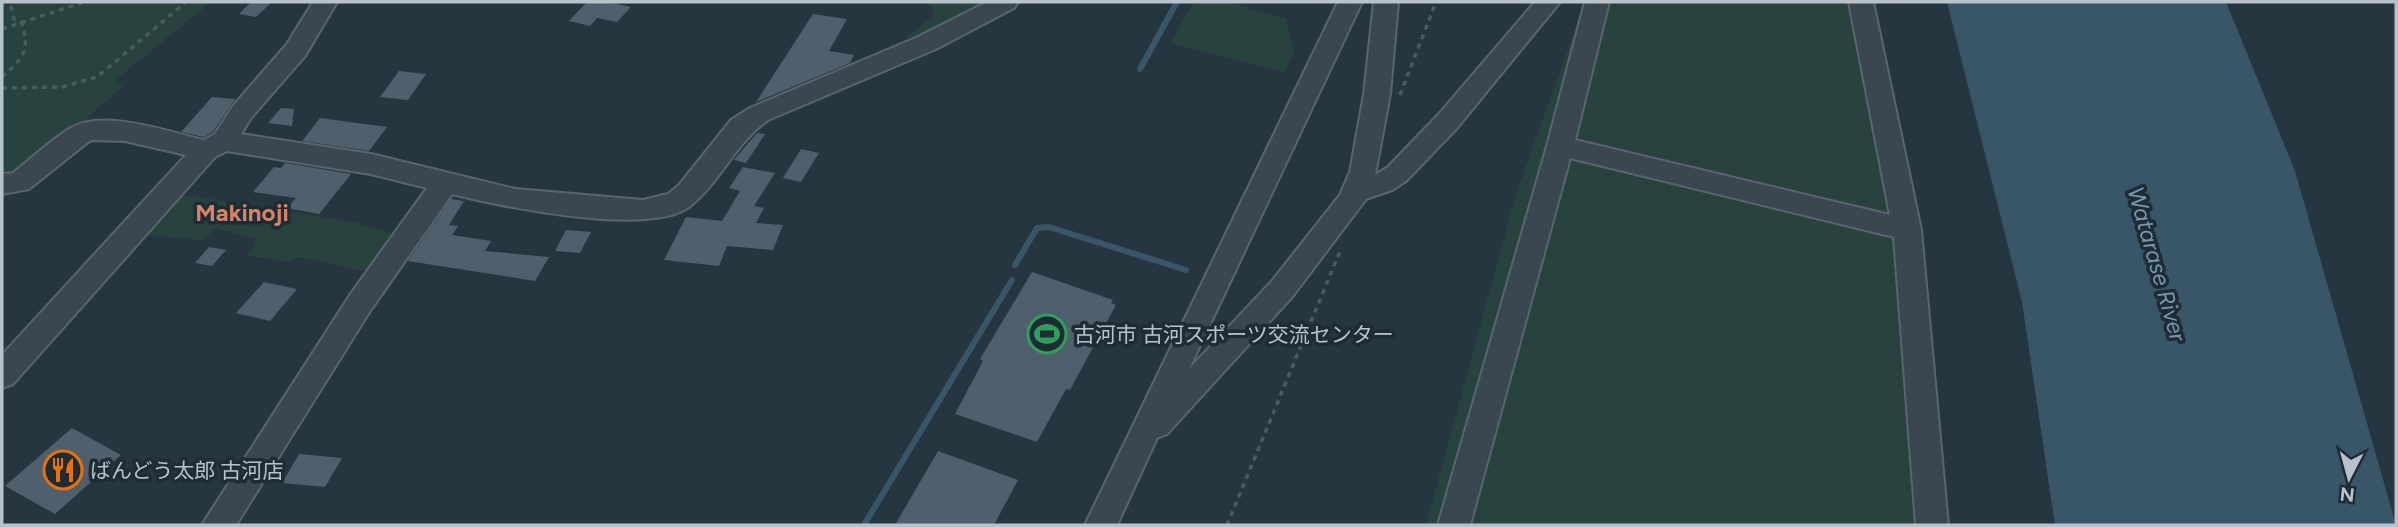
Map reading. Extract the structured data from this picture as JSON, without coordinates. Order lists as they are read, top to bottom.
{
  "districts": ["Makinoji"],
  "water": ["Watarase River"],
  "places": {
    "sports": ["古河市 古河スポーツ交流センター"],
    "restaurant": ["ばんどう太郎 古河店"]
  },
  "north": "bottom"
}
